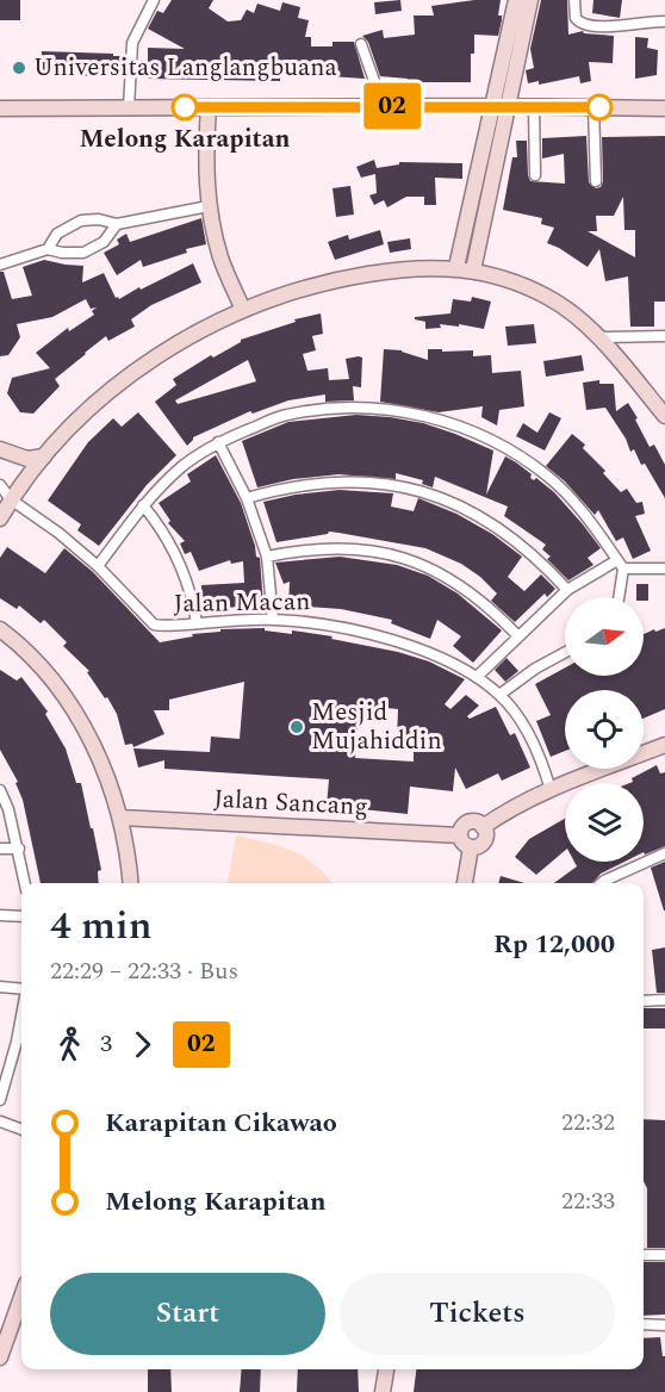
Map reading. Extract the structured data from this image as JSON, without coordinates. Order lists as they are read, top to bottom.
{
  "streets": {
    "street": ["Jalan Macan", "Jalan Sancang"]
  },
  "places": ["Universitas Langlangbuana", "Melong Karapitan", "Mesjid Mujahiddin"],
  "lines": ["bus line 02"],
  "north": "right",
  "page": {
    "on_map": "02",
    "heading": ["4 min", "22:29 – 22:33 · Bus", "Rp 12,000"],
    "legs": ["3", "02"],
    "list": [
      {
        "name": "Karapitan Cikawao",
        "value": "22:32"
      },
      {
        "name": "Melong Karapitan",
        "value": "22:33"
      }
    ],
    "buttons": ["Start", "Tickets"]
  }
}
